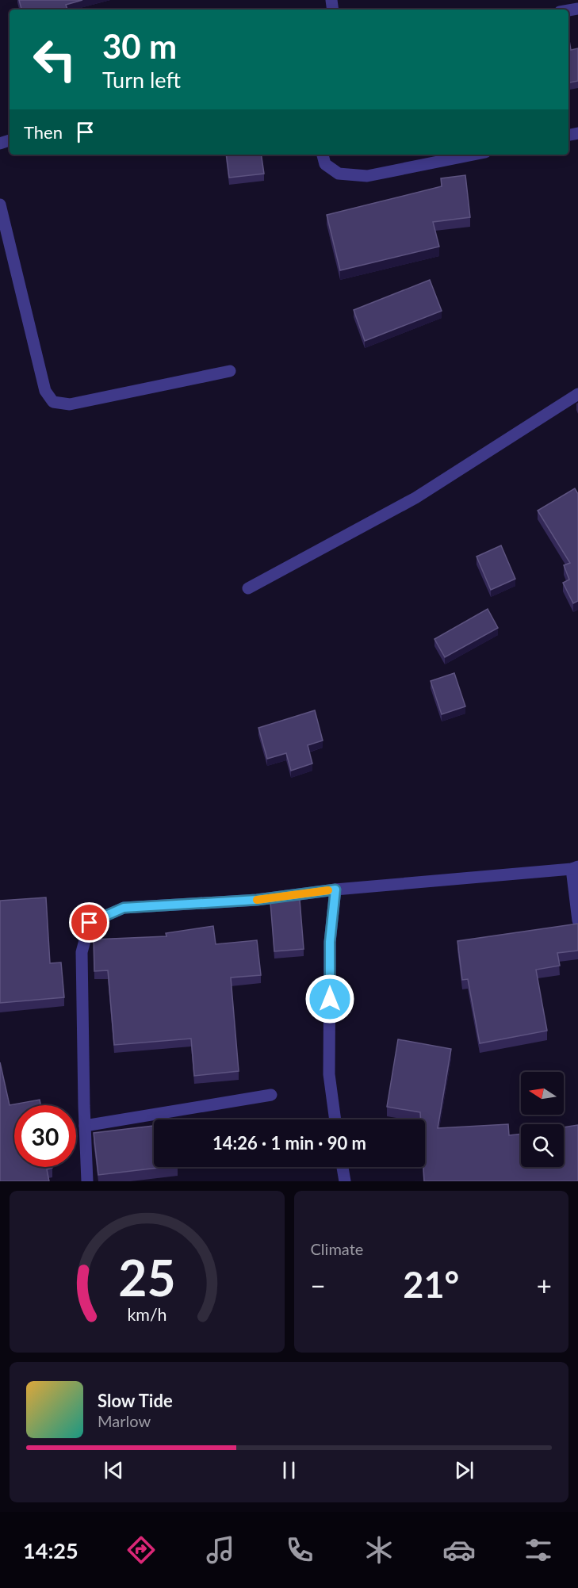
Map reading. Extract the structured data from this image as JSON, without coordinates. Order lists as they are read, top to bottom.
{
  "north": "left",
  "page": {
    "turn": ["30 m", "Turn left"],
    "then": "Then",
    "limit": "30",
    "trip": "14:26 · 1 min · 90 m",
    "tile": "Climate",
    "heat": ["−", "21°", "+"],
    "song": ["Slow Tide", "Marlow"],
    "tabs": "14:25",
    "gauge": ["25", "km/h"]
  }
}
